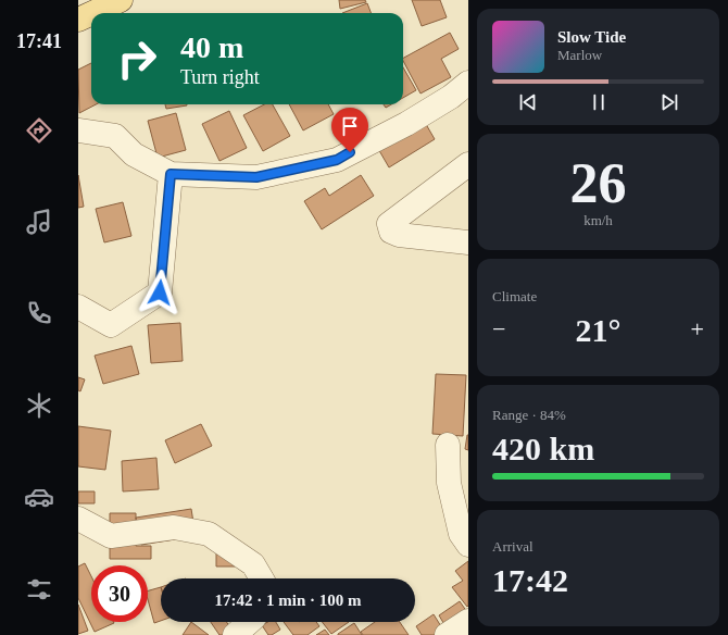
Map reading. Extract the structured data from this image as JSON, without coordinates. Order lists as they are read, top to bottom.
{
  "page": {
    "tabs": "17:41",
    "turn": ["40 m", "Turn right"],
    "song": ["Slow Tide", "Marlow"],
    "tile": [
      ["26", "km/h"],
      "Climate",
      ["Range · 84%", "420 km"],
      ["Arrival", "17:42"]
    ],
    "heat": ["−", "21°", "+"],
    "limit": "30",
    "trip": "17:42 · 1 min · 100 m"
  }
}
